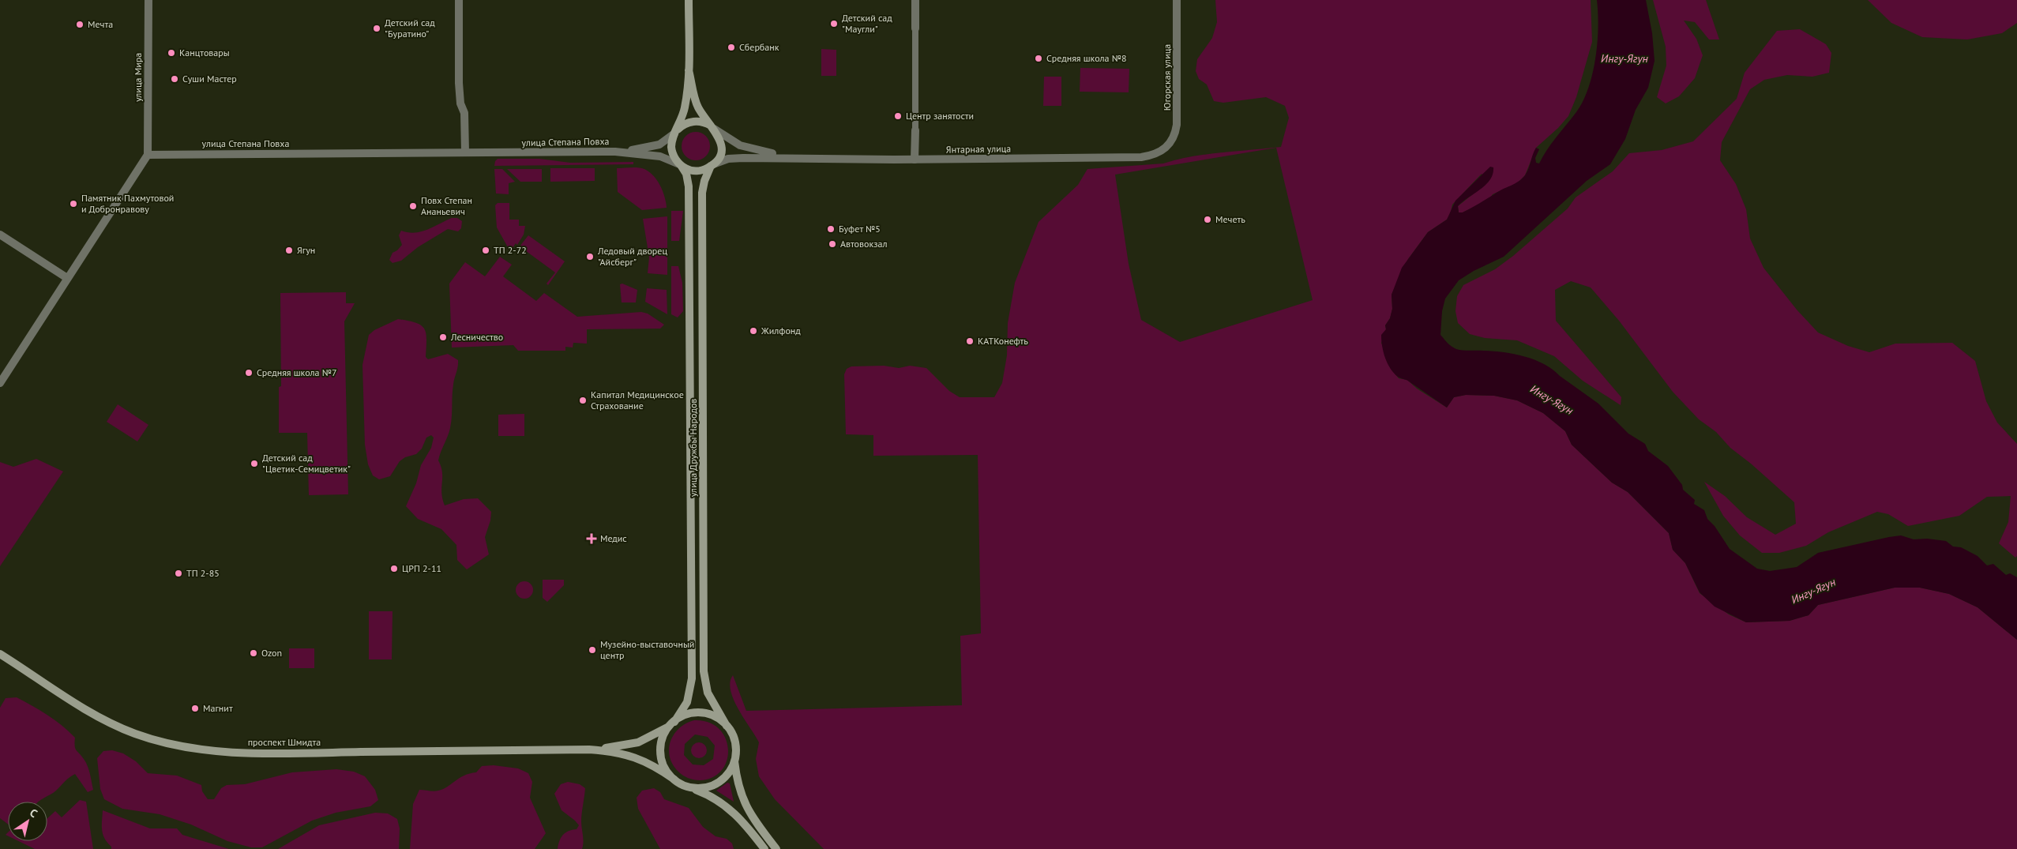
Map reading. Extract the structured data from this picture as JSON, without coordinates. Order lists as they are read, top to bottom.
{
  "streets": {
    "main road": ["улица Дружбы Народов", "проспект Шмидта"],
    "street": [
      "улица Мира",
      "Югорская улица",
      "улица Степана Повха",
      "Янтарная улица"
    ]
  },
  "crossings": [
    ["улица Мира", "улица Степана Повха"],
    ["Югорская улица", "Янтарная улица"],
    ["улица Дружбы Народов", "проспект Шмидта"]
  ],
  "water": ["Ингу-Ягун"],
  "places": {
    "other": [
      "Детский сад \"Маугли\"",
      "Мечта",
      "Детский сад \"Буратино\"",
      "Сбербанк",
      "Канцтовары",
      "Средняя школа №8",
      "Суши Мастер",
      "Центр занятости",
      "Памятник Пахмутовой и Добронравову",
      "Повх Степан Ананьевич",
      "Мечеть",
      "Буфет №5",
      "Автовокзал",
      "Ягун",
      "ТП 2-72",
      "Ледовый дворец \"Айсберг\"",
      "Жилфонд",
      "Лесничество",
      "КАТКонефть",
      "Средняя школа №7",
      "Капитал Медицинское Страхование",
      "Детский сад \"Цветик-Семицветик\"",
      "ЦРП 2-11",
      "ТП 2-85",
      "Музейно-выставочный центр",
      "Ozon",
      "Магнит"
    ],
    "health": ["Медис"]
  },
  "north": "top right"
}
